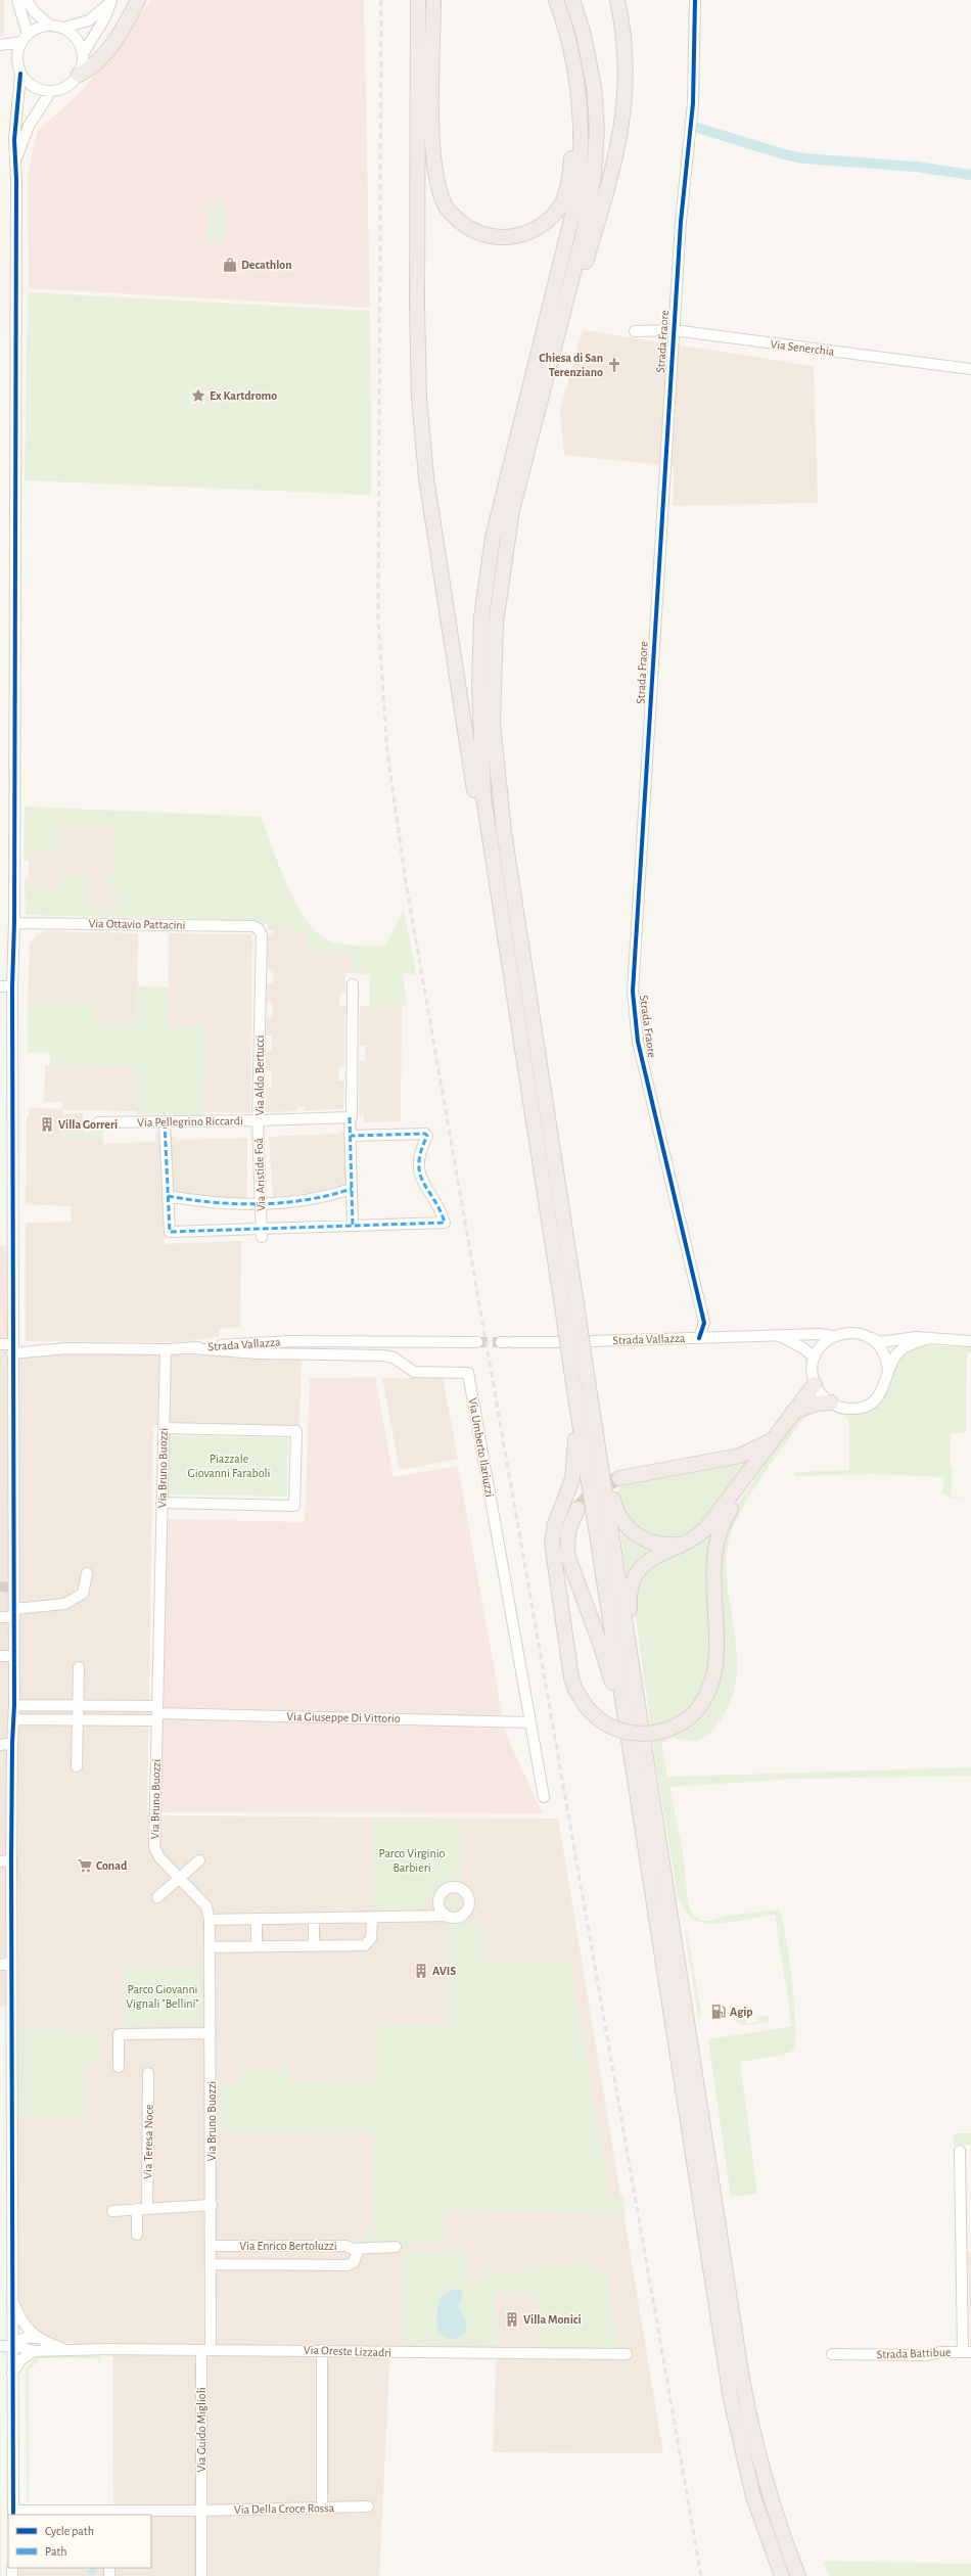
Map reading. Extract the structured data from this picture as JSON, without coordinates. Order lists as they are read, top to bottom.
{
  "streets": {
    "street": [
      "Strada Fraore",
      "Via Senerchia",
      "Via Ottavio Pattacini",
      "Via Aldo Bertucci",
      "Via Pellegrino Riccardi",
      "Via Aristide Foà",
      "Strada Vallazza",
      "Via Umberto Ilariuzzi",
      "Via Bruno Buozzi",
      "Via Giuseppe Di Vittorio",
      "Via Teresa Noce",
      "Via Enrico Bertoluzzi",
      "Via Oreste Lizzadri",
      "Strada Battibue",
      "Via Guido Miglioli",
      "Via Della Croce Rossa"
    ]
  },
  "crossings": [
    ["Strada Fraore", "Via Senerchia"],
    ["Strada Fraore", "Strada Vallazza"],
    ["Via Ottavio Pattacini", "Via Aldo Bertucci"],
    ["Via Aldo Bertucci", "Via Pellegrino Riccardi"],
    ["Via Aldo Bertucci", "Via Aristide Foà"],
    ["Via Pellegrino Riccardi", "Via Aristide Foà"],
    ["Strada Vallazza", "Via Umberto Ilariuzzi"],
    ["Strada Vallazza", "Via Bruno Buozzi"],
    ["Via Umberto Ilariuzzi", "Via Giuseppe Di Vittorio"],
    ["Via Bruno Buozzi", "Via Giuseppe Di Vittorio"],
    ["Via Bruno Buozzi", "Via Enrico Bertoluzzi"],
    ["Via Bruno Buozzi", "Via Oreste Lizzadri"],
    ["Via Bruno Buozzi", "Via Guido Miglioli"],
    ["Via Oreste Lizzadri", "Via Guido Miglioli"],
    ["Via Guido Miglioli", "Via Della Croce Rossa"]
  ],
  "parks": ["Piazzale Giovanni Faraboli", "Parco Virginio Barbieri", "Parco Giovanni Vignali \"Bellini\""],
  "places": {
    "shop": ["Decathlon"],
    "church": ["Chiesa di San Terenziano"],
    "place": ["Ex Kartdromo"],
    "building": ["Villa Gorreri", "AVIS", "Villa Monici"],
    "supermarket": ["Conad"],
    "fuel station": ["Agip"]
  },
  "legend": ["Cycle path", "Path"]
}
